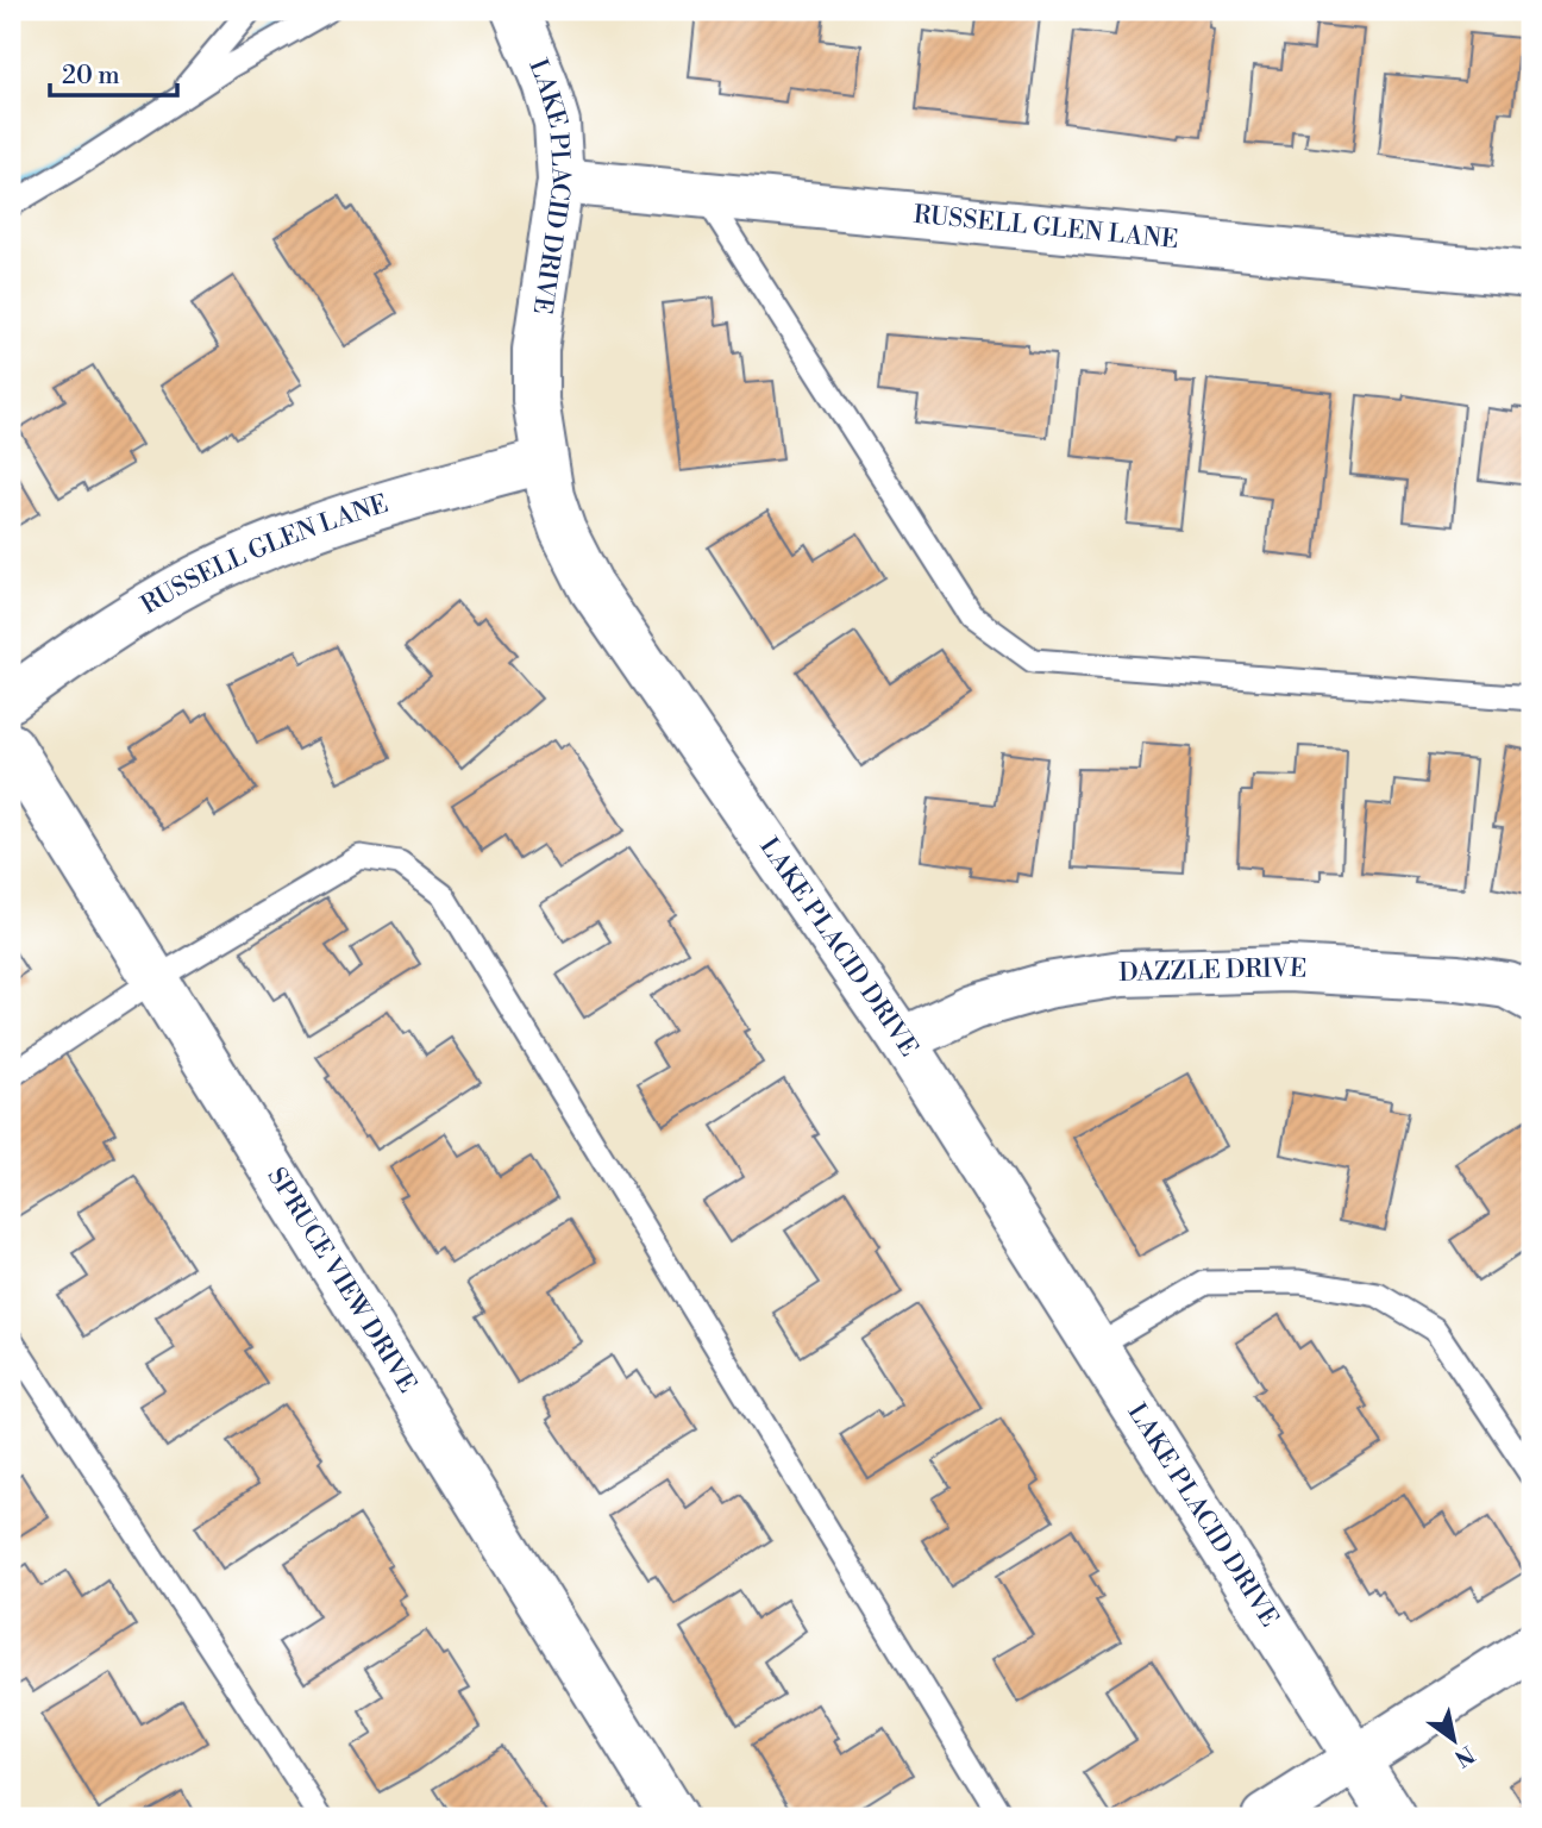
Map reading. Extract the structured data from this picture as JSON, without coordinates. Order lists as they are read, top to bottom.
{
  "streets": {
    "street": [
      "LAKE PLACID DRIVE",
      "RUSSELL GLEN LANE",
      "DAZZLE DRIVE",
      "SPRUCE VIEW DRIVE"
    ]
  },
  "crossings": [
    ["LAKE PLACID DRIVE", "RUSSELL GLEN LANE"],
    ["LAKE PLACID DRIVE", "DAZZLE DRIVE"]
  ],
  "scale_bar": "20 m",
  "north": "bottom right"
}
